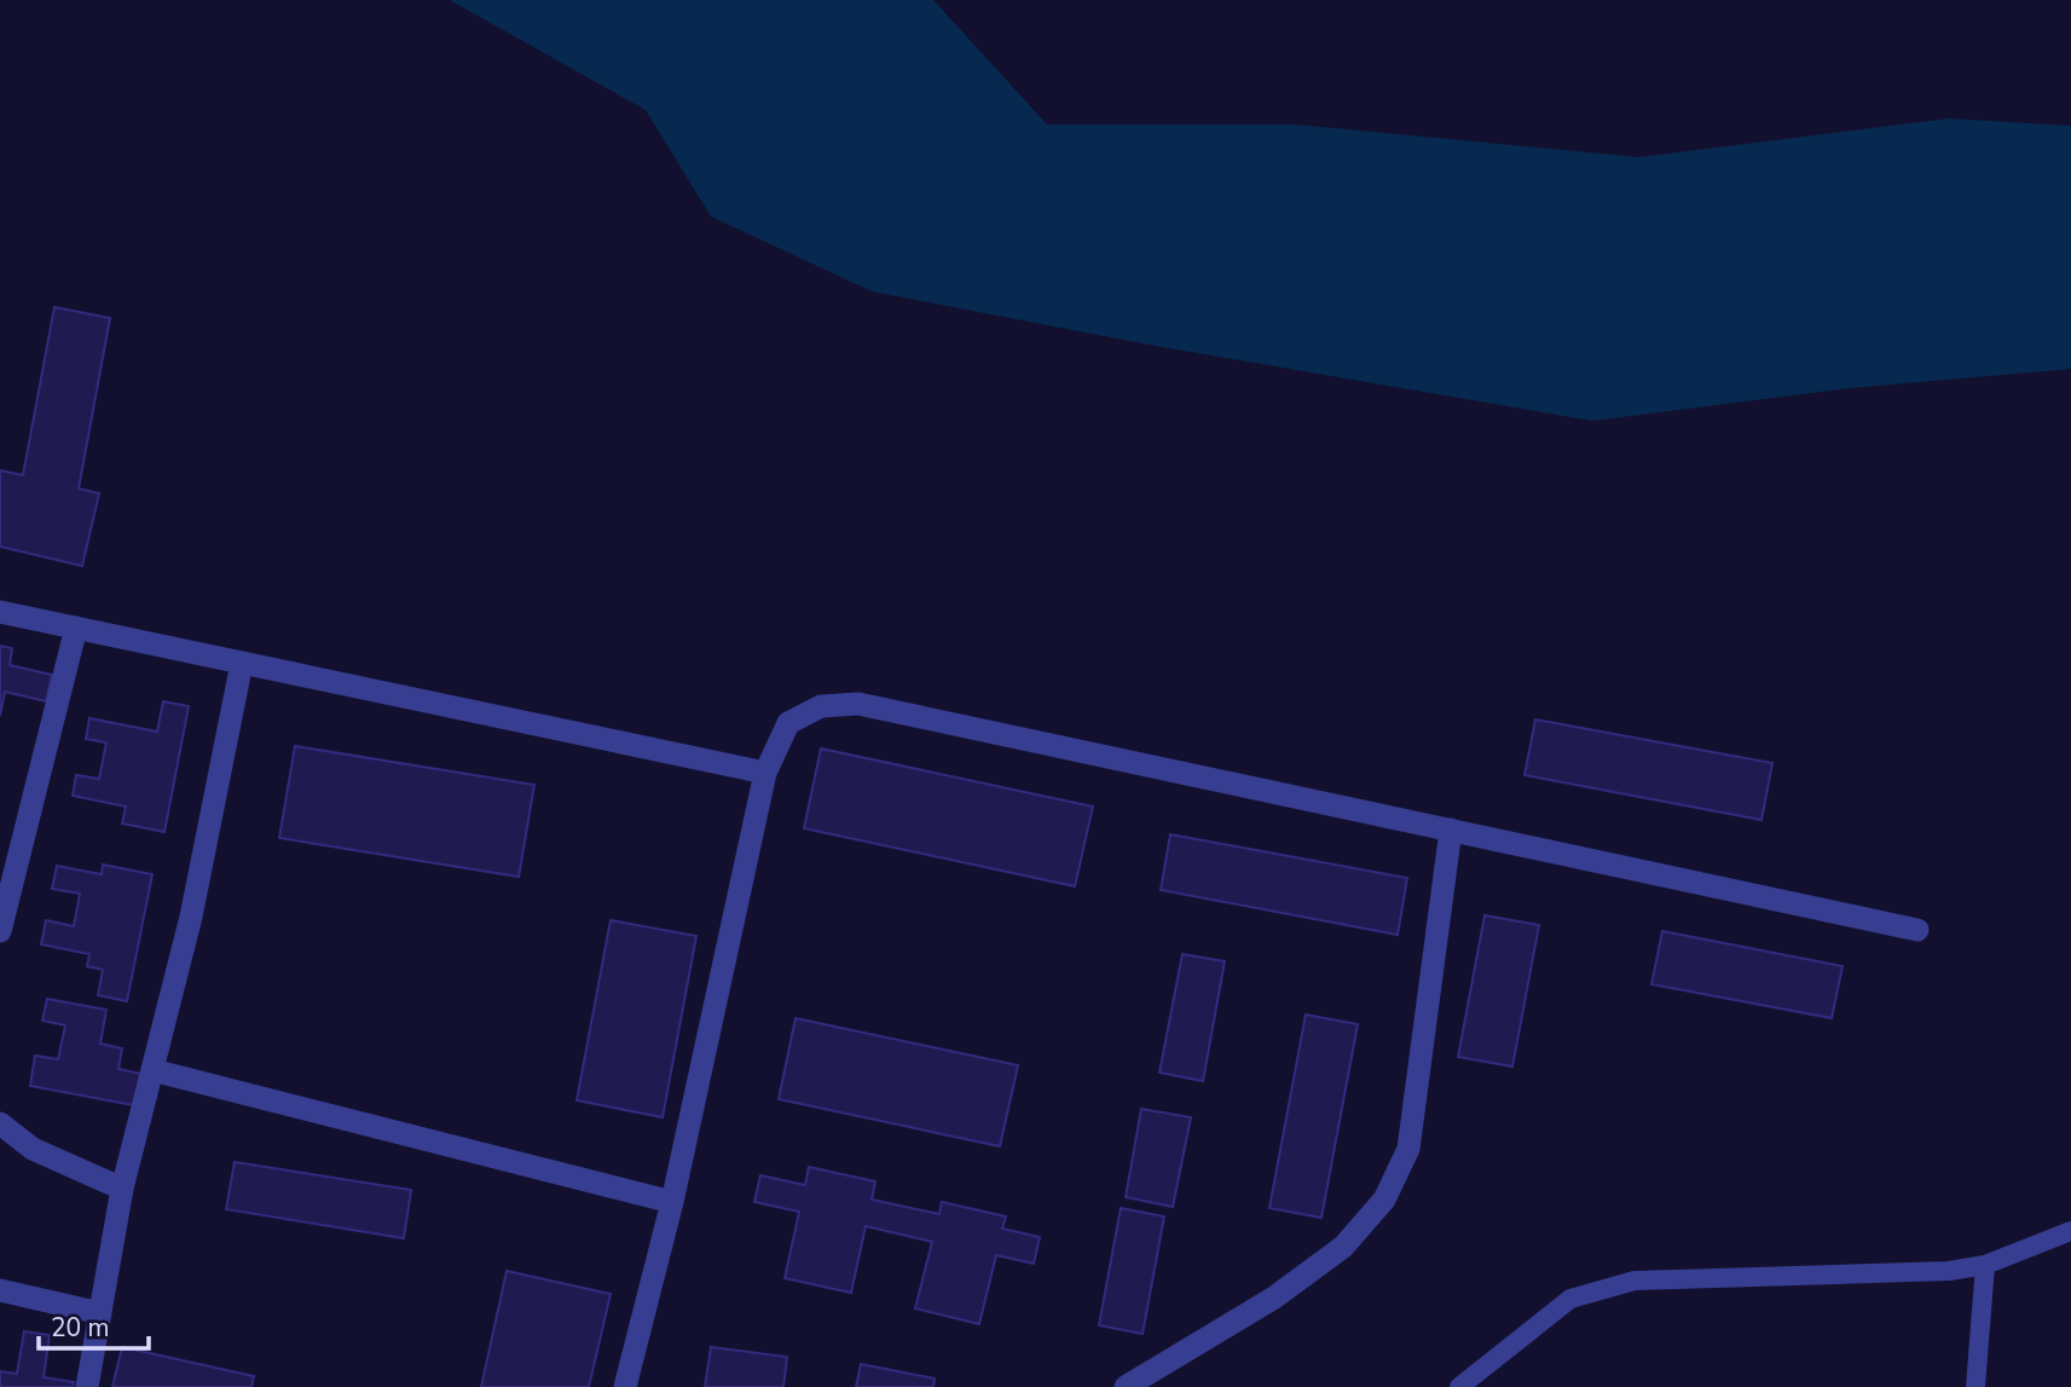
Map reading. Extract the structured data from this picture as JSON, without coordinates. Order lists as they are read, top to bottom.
{
  "scale_bar": "20 m"
}
